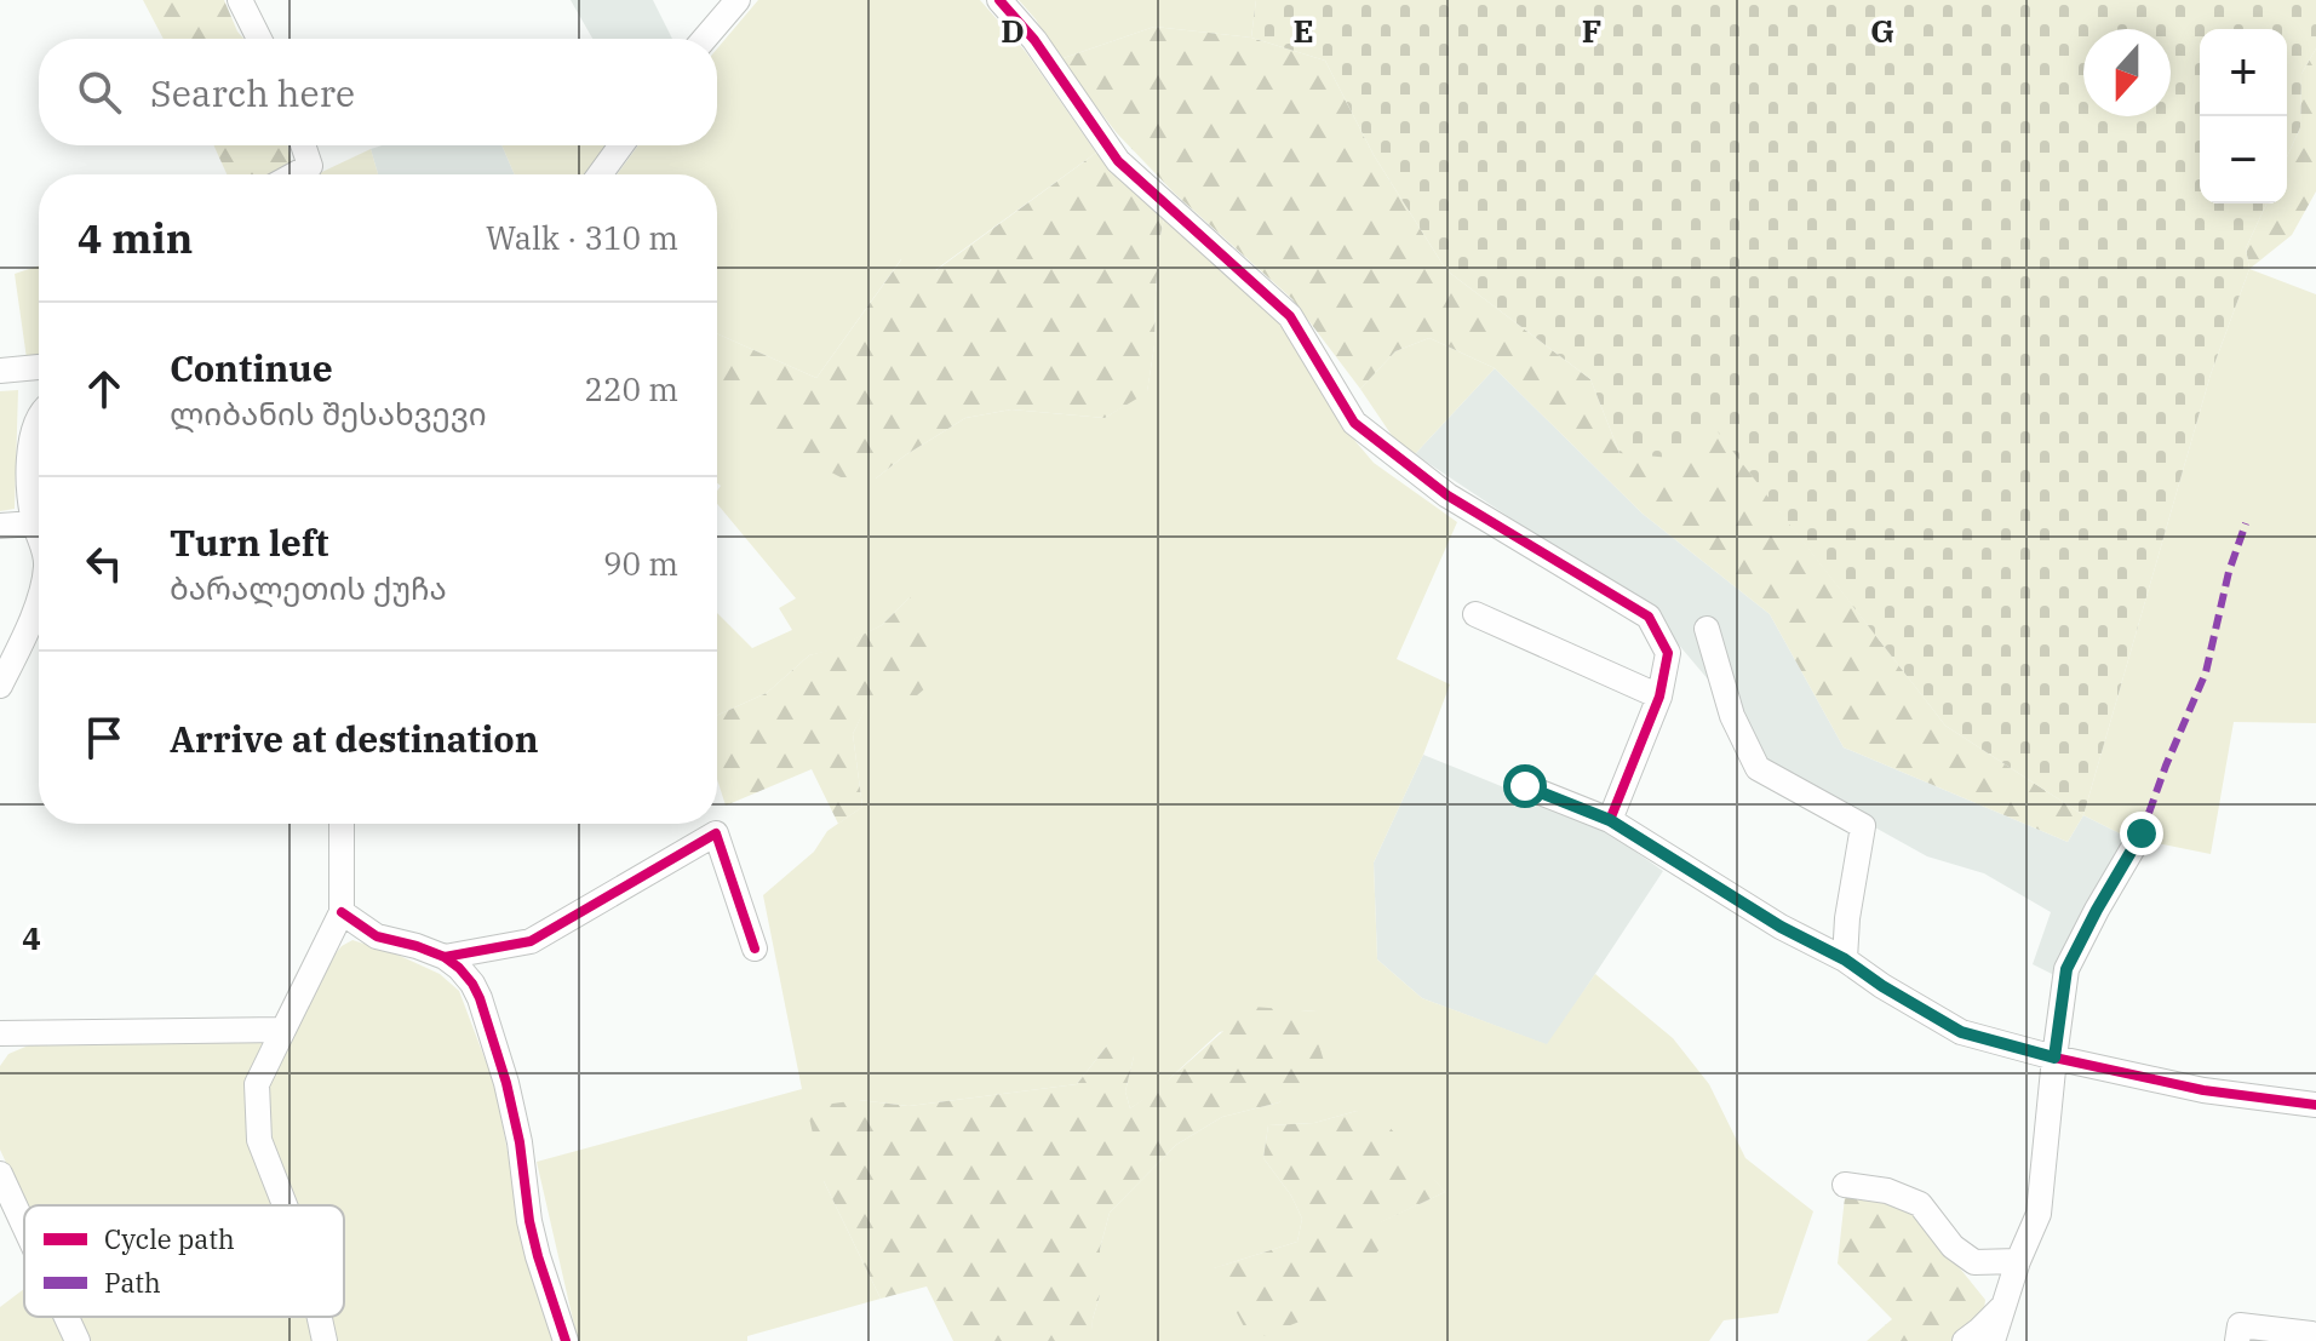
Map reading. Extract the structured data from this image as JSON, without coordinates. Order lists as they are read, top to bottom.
{
  "legend": ["Cycle path", "Path"],
  "north": "bottom",
  "page": {
    "map_buttons": ["+", "−"],
    "search": "Search here",
    "heading": ["4 min", "Walk · 310 m"],
    "list": [
      ["Continue", "ლიბანის შესახვევი", "220 m"],
      ["Turn left", "ბარალეთის ქუჩა", "90 m"],
      "Arrive at destination"
    ]
  },
  "grid": {
    "columns": [
      "D",
      "E",
      "F",
      "G"
    ],
    "rows": ["4"]
  }
}
